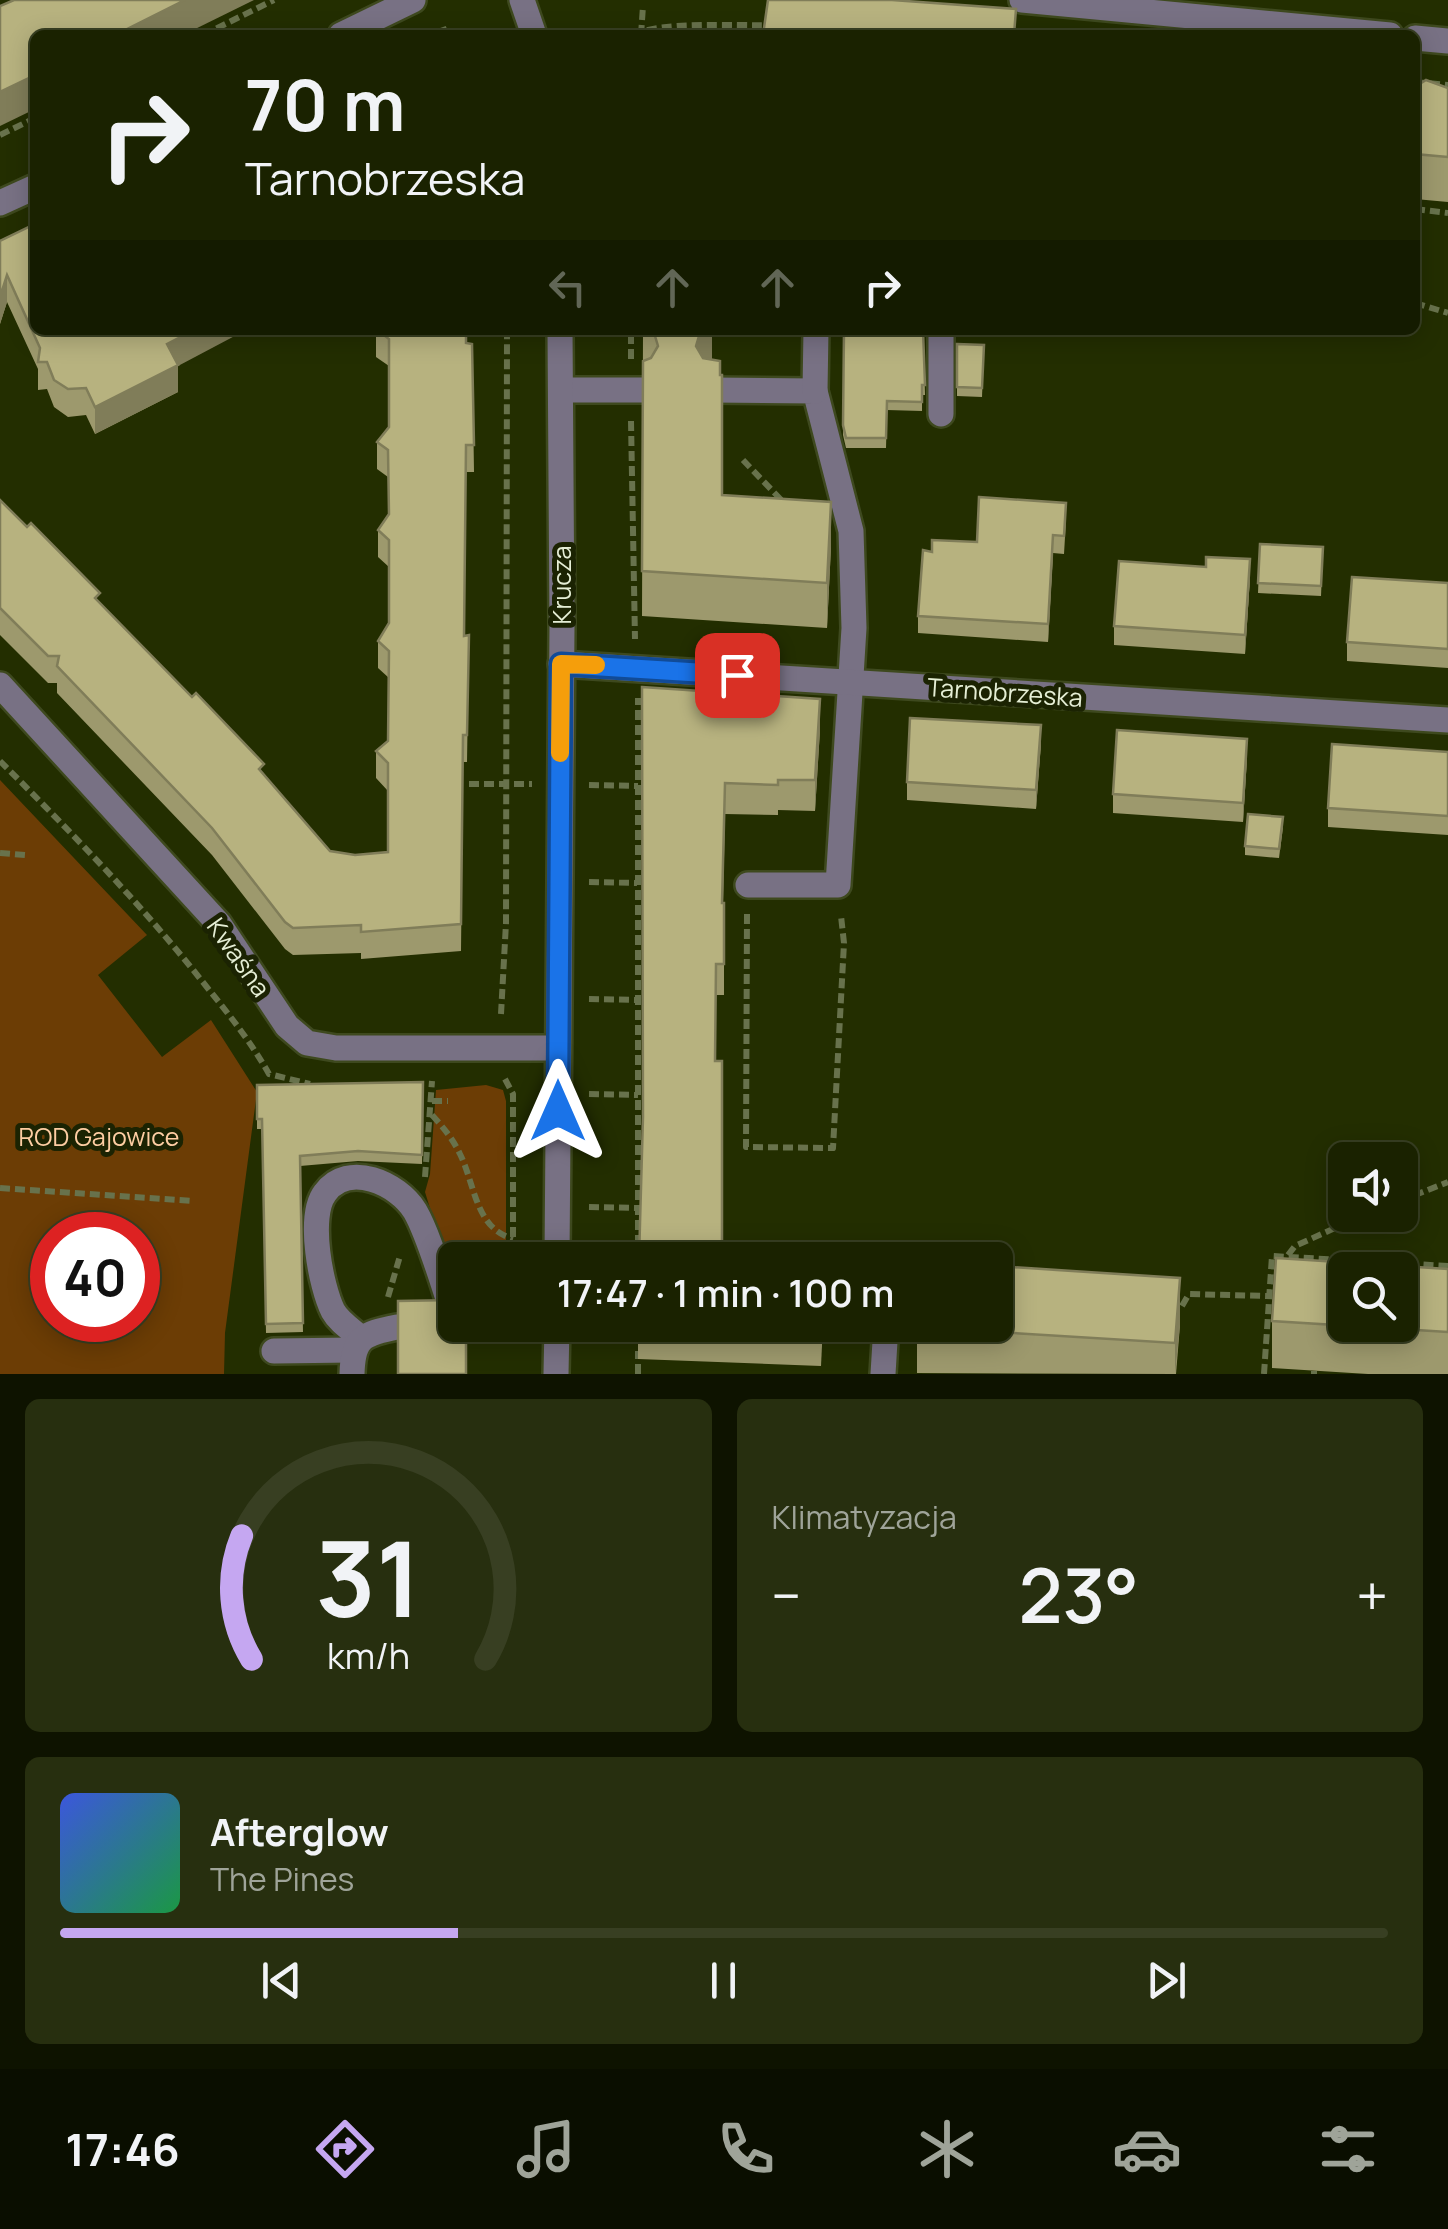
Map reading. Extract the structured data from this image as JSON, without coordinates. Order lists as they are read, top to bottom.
{
  "streets": {
    "street": ["Krucza", "Tarnobrzeska", "Kwaśna"]
  },
  "crossings": [
    ["Krucza", "Tarnobrzeska"],
    ["Krucza", "Kwaśna"]
  ],
  "parks": ["ROD Gajowice"],
  "page": {
    "turn": ["70 m", "Tarnobrzeska"],
    "limit": "40",
    "trip": "17:47 · 1 min · 100 m",
    "tile": "Klimatyzacja",
    "heat": ["−", "23°", "+"],
    "song": ["Afterglow", "The Pines"],
    "tabs": "17:46",
    "gauge": ["31", "km/h"]
  }
}
